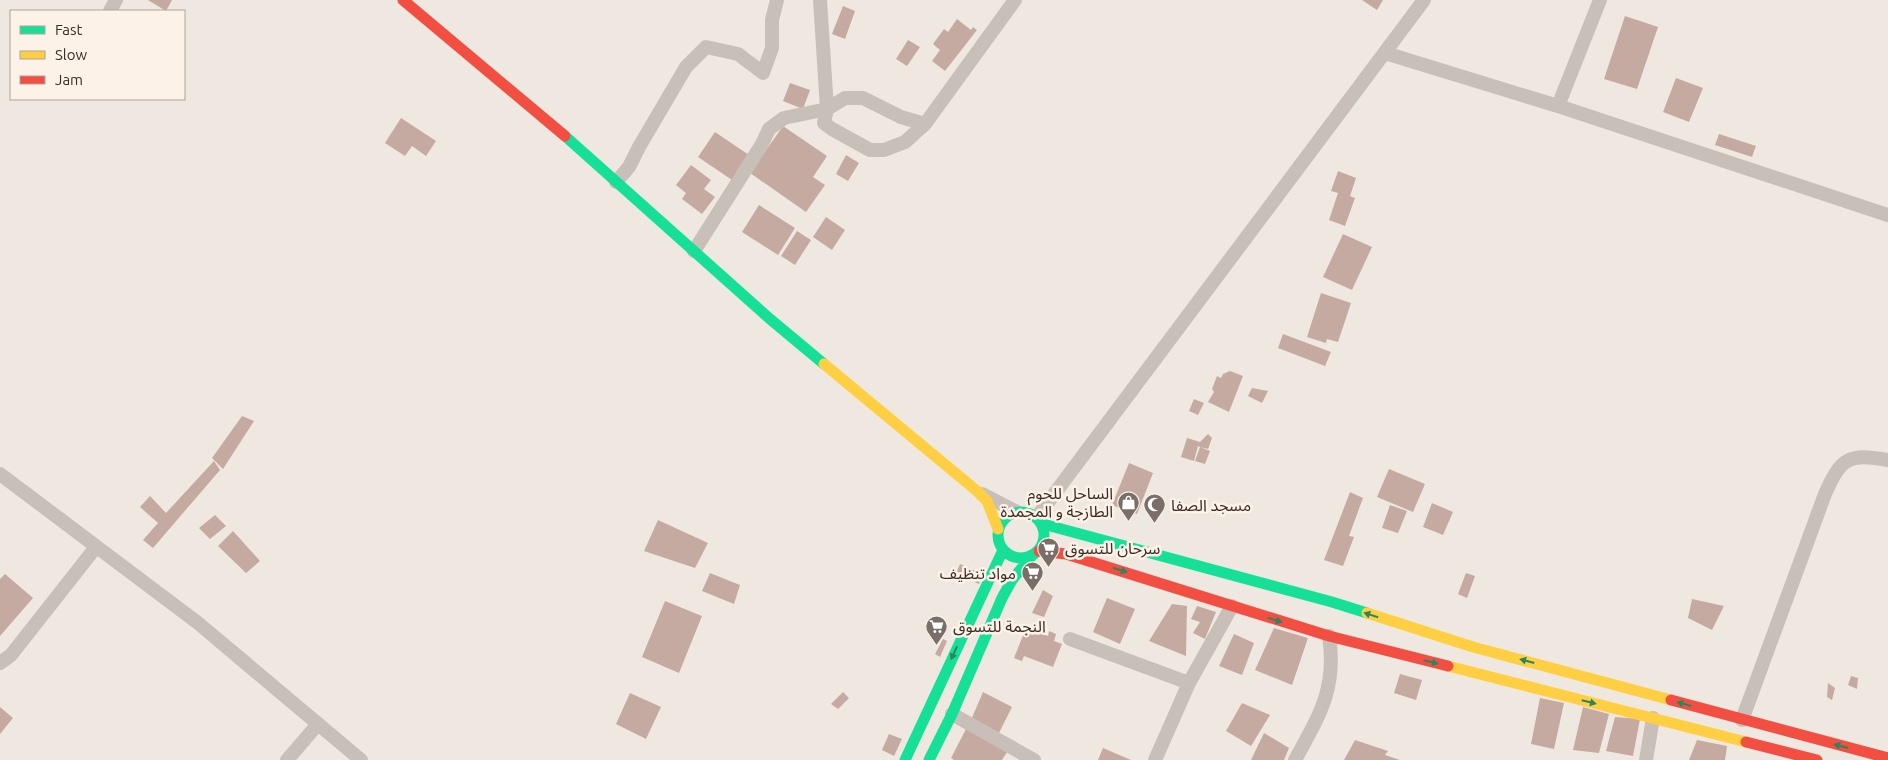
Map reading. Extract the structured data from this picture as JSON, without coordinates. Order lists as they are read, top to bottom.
{
  "places": {
    "shop": ["الساحل للحوم الطازجة و المجمدة"],
    "mosque": ["مسجد الصفا"],
    "supermarket": ["سرحان للتسوق", "مواد تنظيف", "النجمة للتسوق"]
  },
  "legend": ["Fast", "Slow", "Jam"]
}
